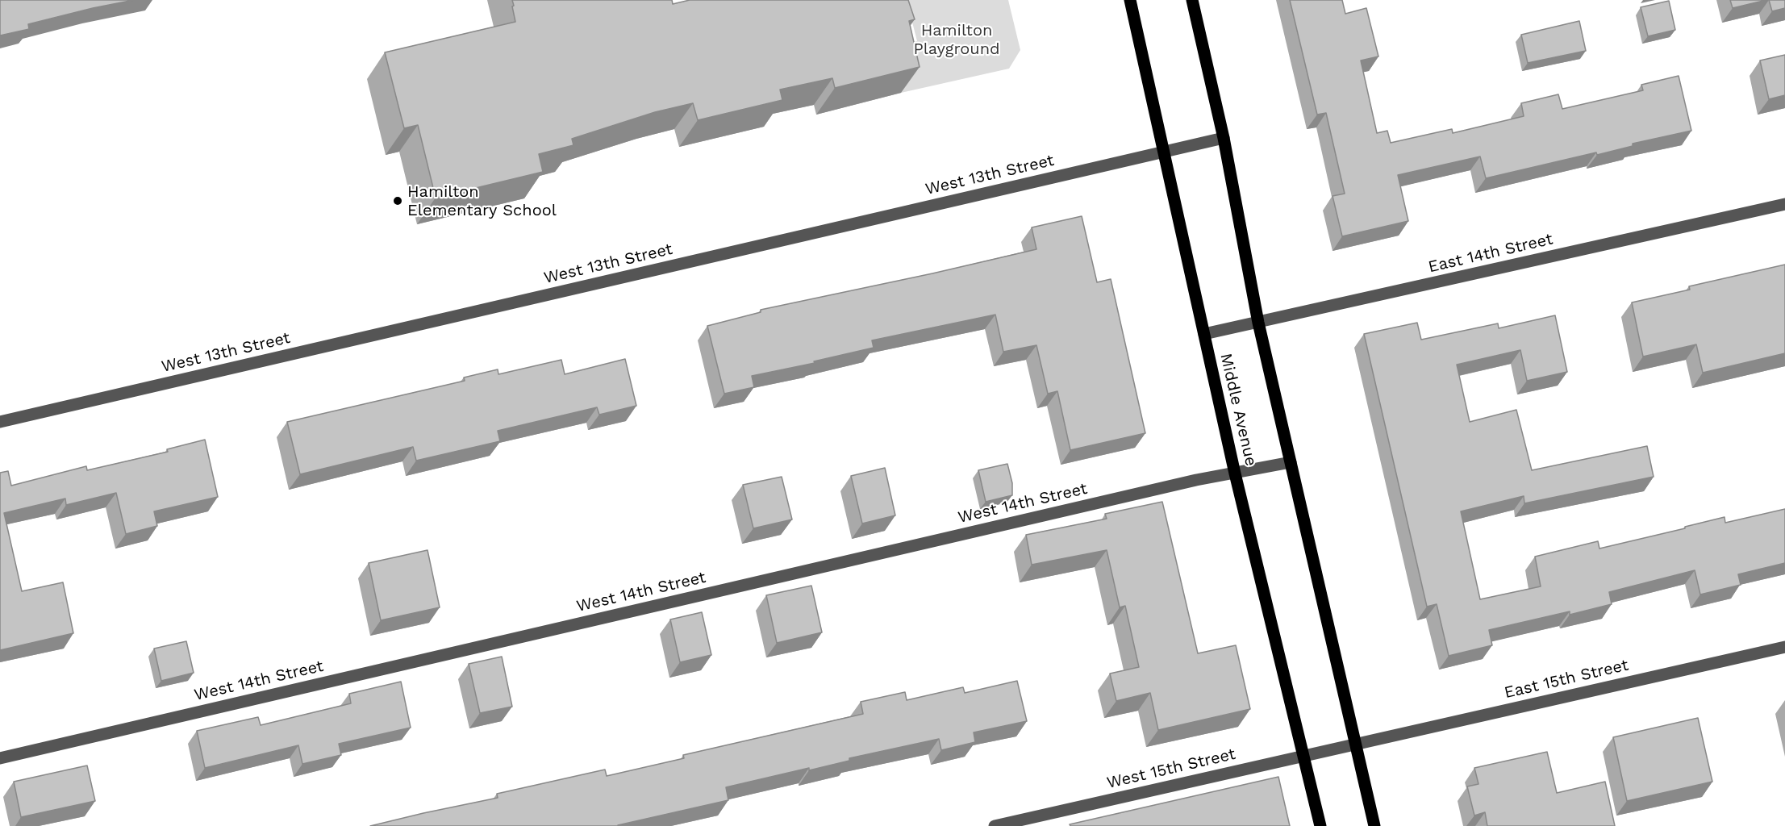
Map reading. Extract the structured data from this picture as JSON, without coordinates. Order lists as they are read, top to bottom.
{
  "streets": {
    "main road": ["Middle Avenue"],
    "street": [
      "West 13th Street",
      "East 14th Street",
      "West 14th Street",
      "East 15th Street",
      "West 15th Street"
    ]
  },
  "crossings": [
    ["West 13th Street", "Middle Avenue"],
    ["East 14th Street", "Middle Avenue"],
    ["Middle Avenue", "West 14th Street"],
    ["Middle Avenue", "West 15th Street"],
    ["East 15th Street", "West 15th Street"]
  ],
  "parks": ["Hamilton Playground"],
  "places": ["Hamilton Elementary School"]
}
